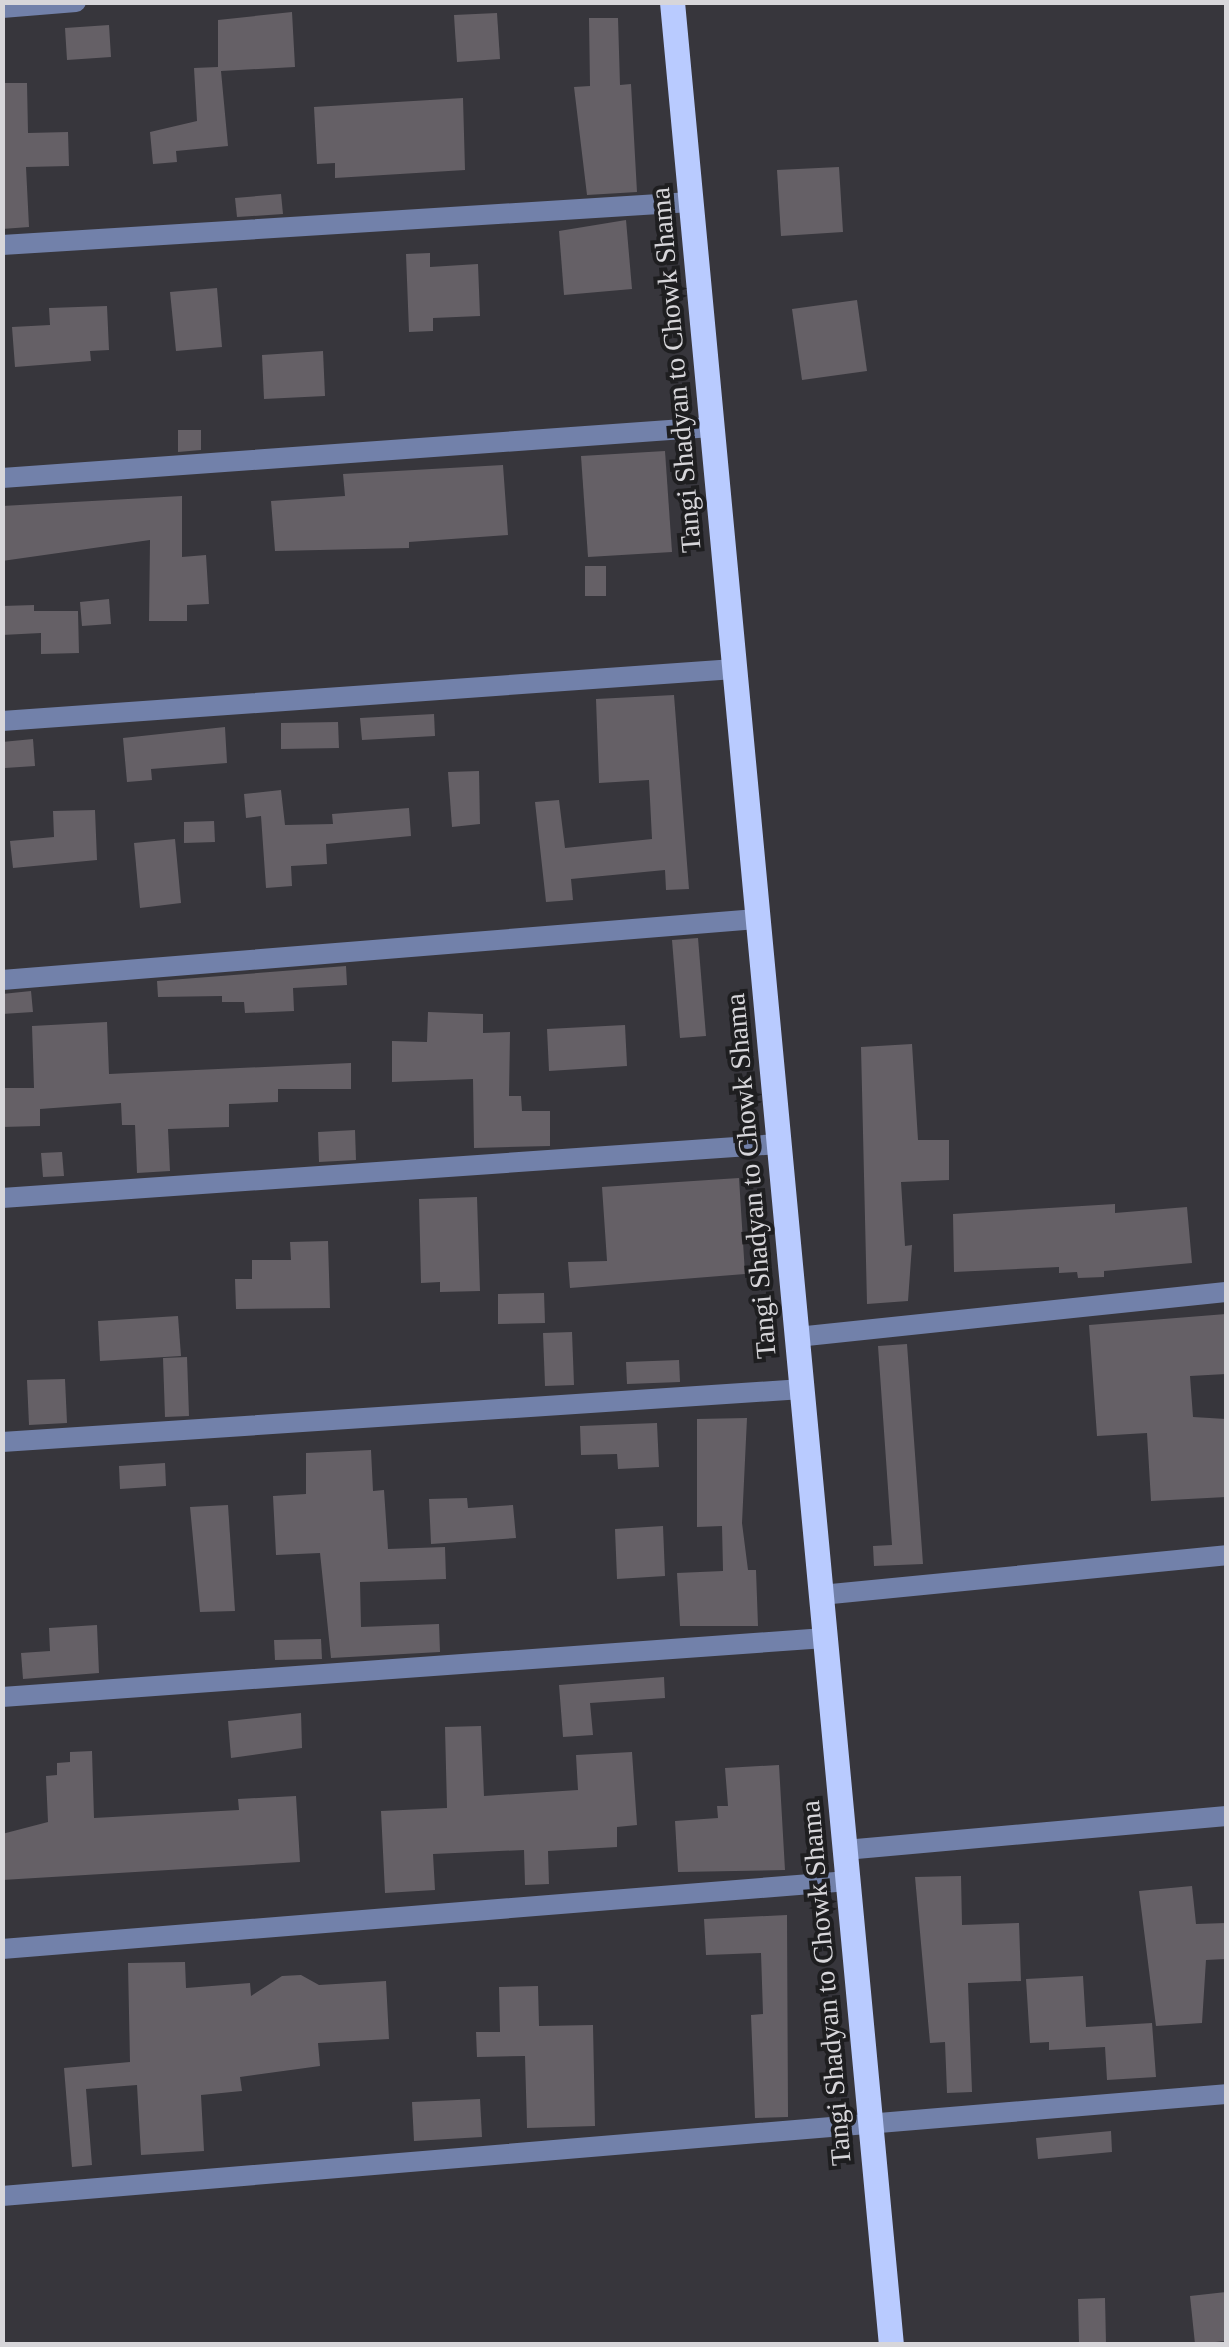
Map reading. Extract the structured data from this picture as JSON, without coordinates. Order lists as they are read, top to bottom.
{
  "streets": {
    "main road": ["Tangi Shadyan to Chowk Shama"]
  }
}
